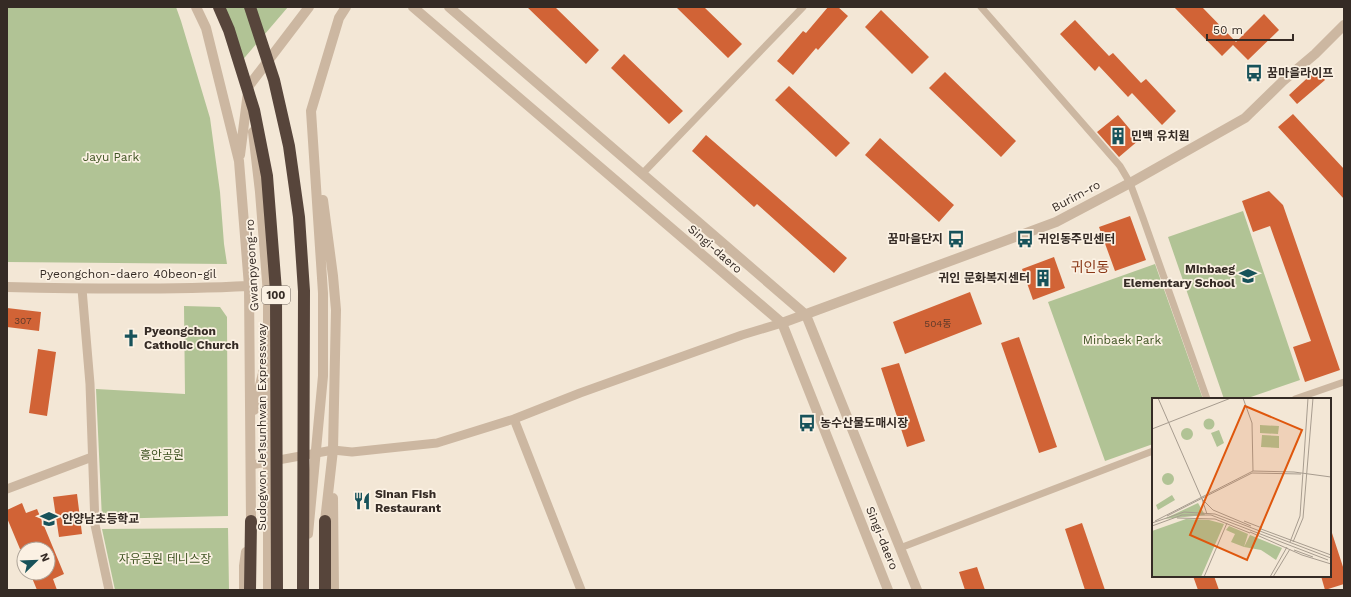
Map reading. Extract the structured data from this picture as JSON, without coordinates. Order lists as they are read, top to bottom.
{
  "streets": {
    "highway": ["100", "Sudogwon Je1sunhwan Expressway"],
    "street": [
      "Burim-ro",
      "Singi-daero",
      "Gwanpyeong-ro",
      "Pyeongchon-daero 40beon-gil"
    ]
  },
  "crossings": [
    ["Burim-ro", "Singi-daero"]
  ],
  "districts": ["귀인동"],
  "parks": [
    "Jayu Park",
    "Minbaek Park",
    "흥안공원",
    "자유공원 테니스장"
  ],
  "places": {
    "bus stop": [
      "꿈마을라이프",
      "꿈마을단지",
      "귀인동주민센터",
      "농수산물도매시장"
    ],
    "building": ["민백 유치원", "귀인 문화복지센터"],
    "school or university": ["Minbaeg Elementary School", "안양남초등학교"],
    "church": ["Pyeongchon Catholic Church"],
    "restaurant": ["Sinan Fish Restaurant"]
  },
  "house_numbers": ["307", "504동"],
  "scale_bar": "50 m",
  "north": "top right"
}
